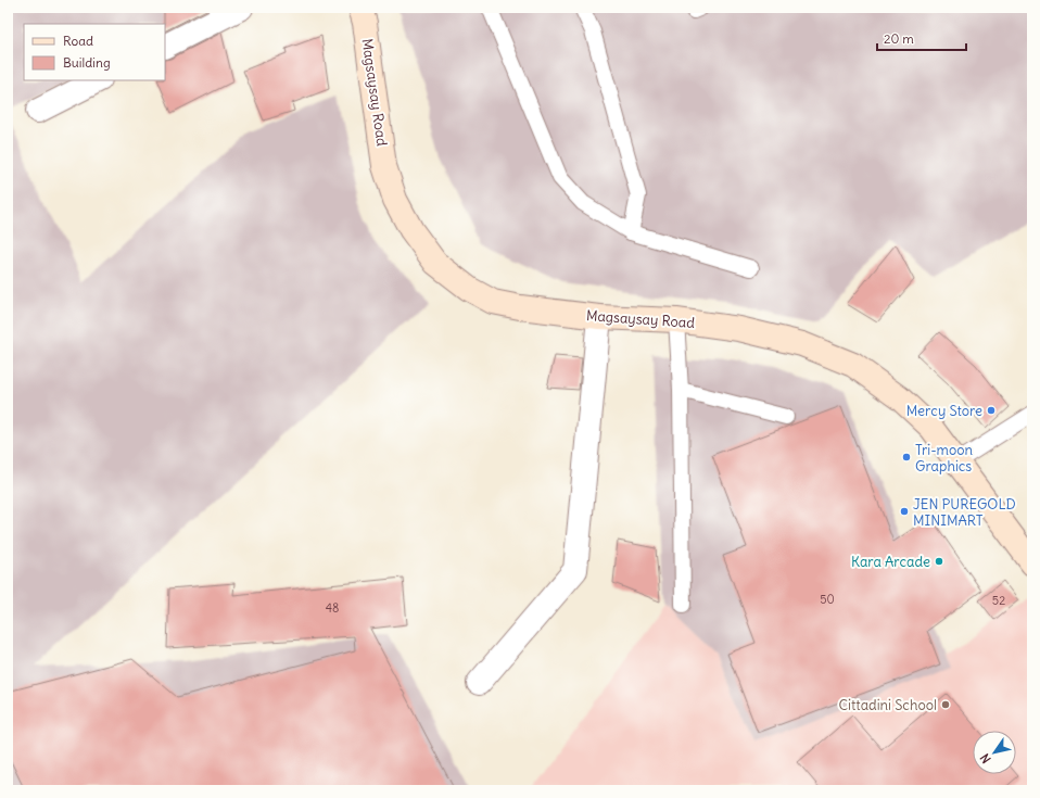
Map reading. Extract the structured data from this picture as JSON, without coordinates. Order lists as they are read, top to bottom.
{
  "streets": {
    "main road": ["Magsaysay Road"]
  },
  "places": [
    "Mercy Store",
    "Tri-moon Graphics",
    "JEN PUREGOLD MINIMART",
    "Kara Arcade",
    "Cittadini School"
  ],
  "house_numbers": ["50", "52", "48"],
  "legend": ["Road", "Building"],
  "scale_bar": "20 m",
  "north": "bottom left"
}
